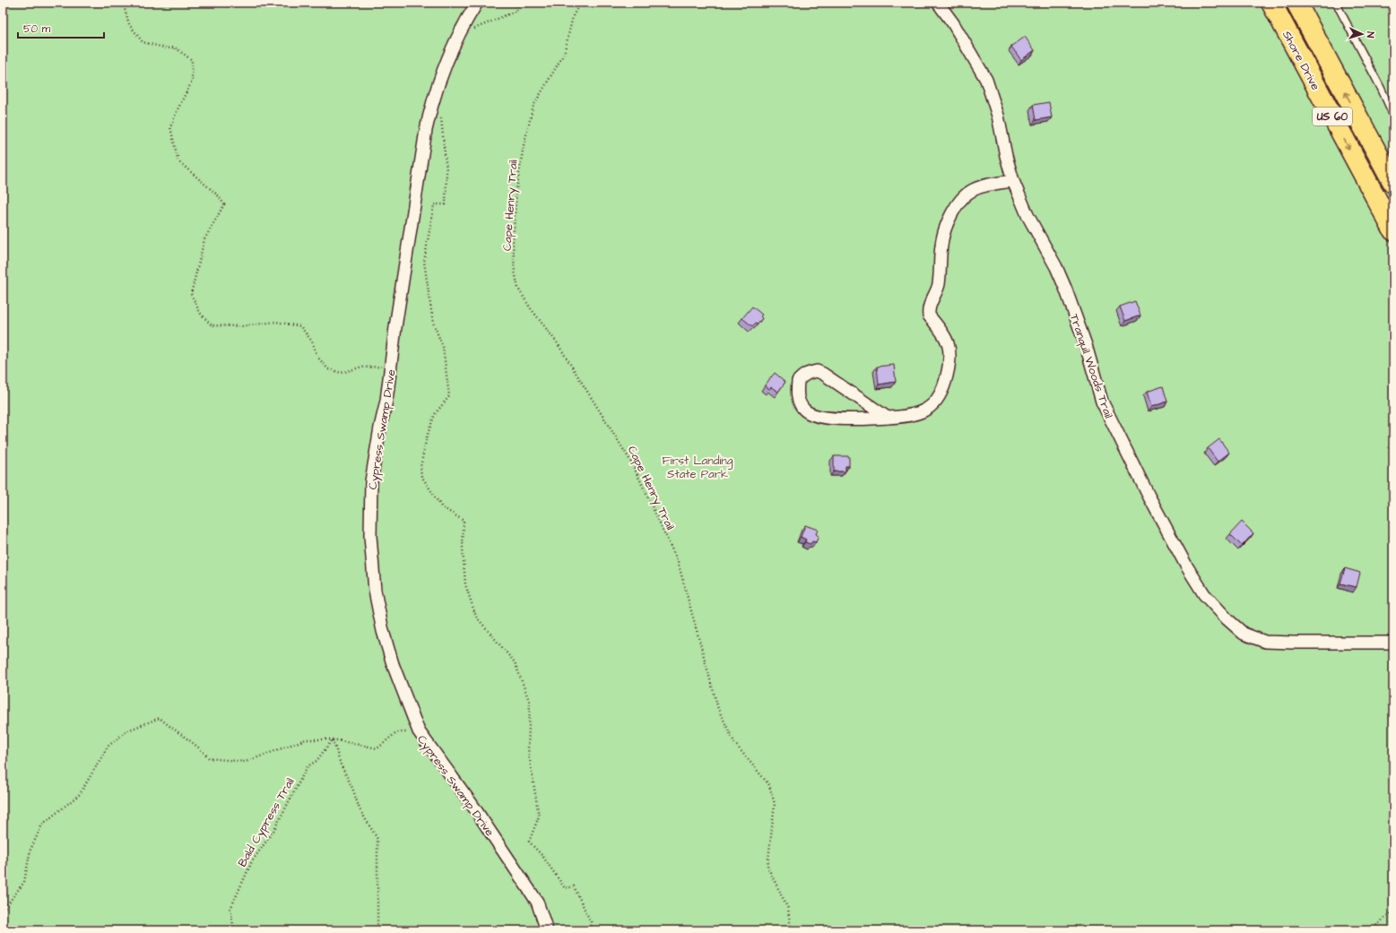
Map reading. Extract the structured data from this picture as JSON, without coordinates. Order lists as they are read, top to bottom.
{
  "streets": {
    "highway": ["Shore Drive", "US 60"],
    "street": ["Tranquil Woods Trail", "Cypress Swamp Drive"],
    "path": ["Cape Henry Trail", "Bald Cypress Trail"]
  },
  "parks": ["First Landing State Park"],
  "scale_bar": "50 m",
  "north": "right"
}
